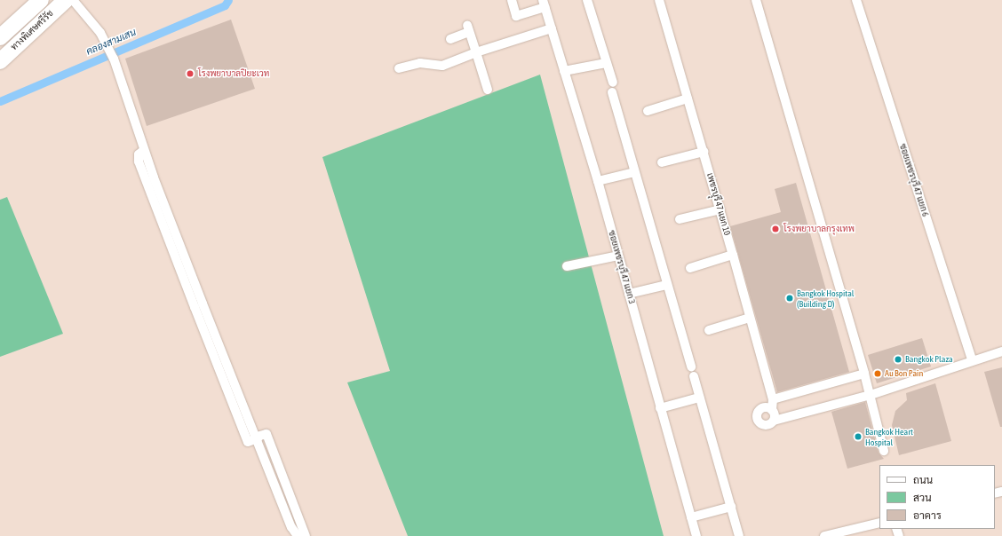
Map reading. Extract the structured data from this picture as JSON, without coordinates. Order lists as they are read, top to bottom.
{
  "streets": {
    "highway": ["ทางพิเศษศรีรัช"],
    "street": ["ซอยเพชรบุรี 47 แยก 6", "เพชรบุุรี 47 แยก 10", "ซอยเพชรบุรี 47 แยก 3"]
  },
  "water": ["คลองสามเสน"],
  "places": [
    "โรงพยาบาลปิยะเวท",
    "โรงพยาบาลกรุงเทพ",
    "Bangkok Hospital (Building D)",
    "Bangkok Plaza",
    "Au Bon Pain",
    "Bangkok Heart Hospital"
  ],
  "legend": ["ถนน", "สวน", "อาคาร"]
}
